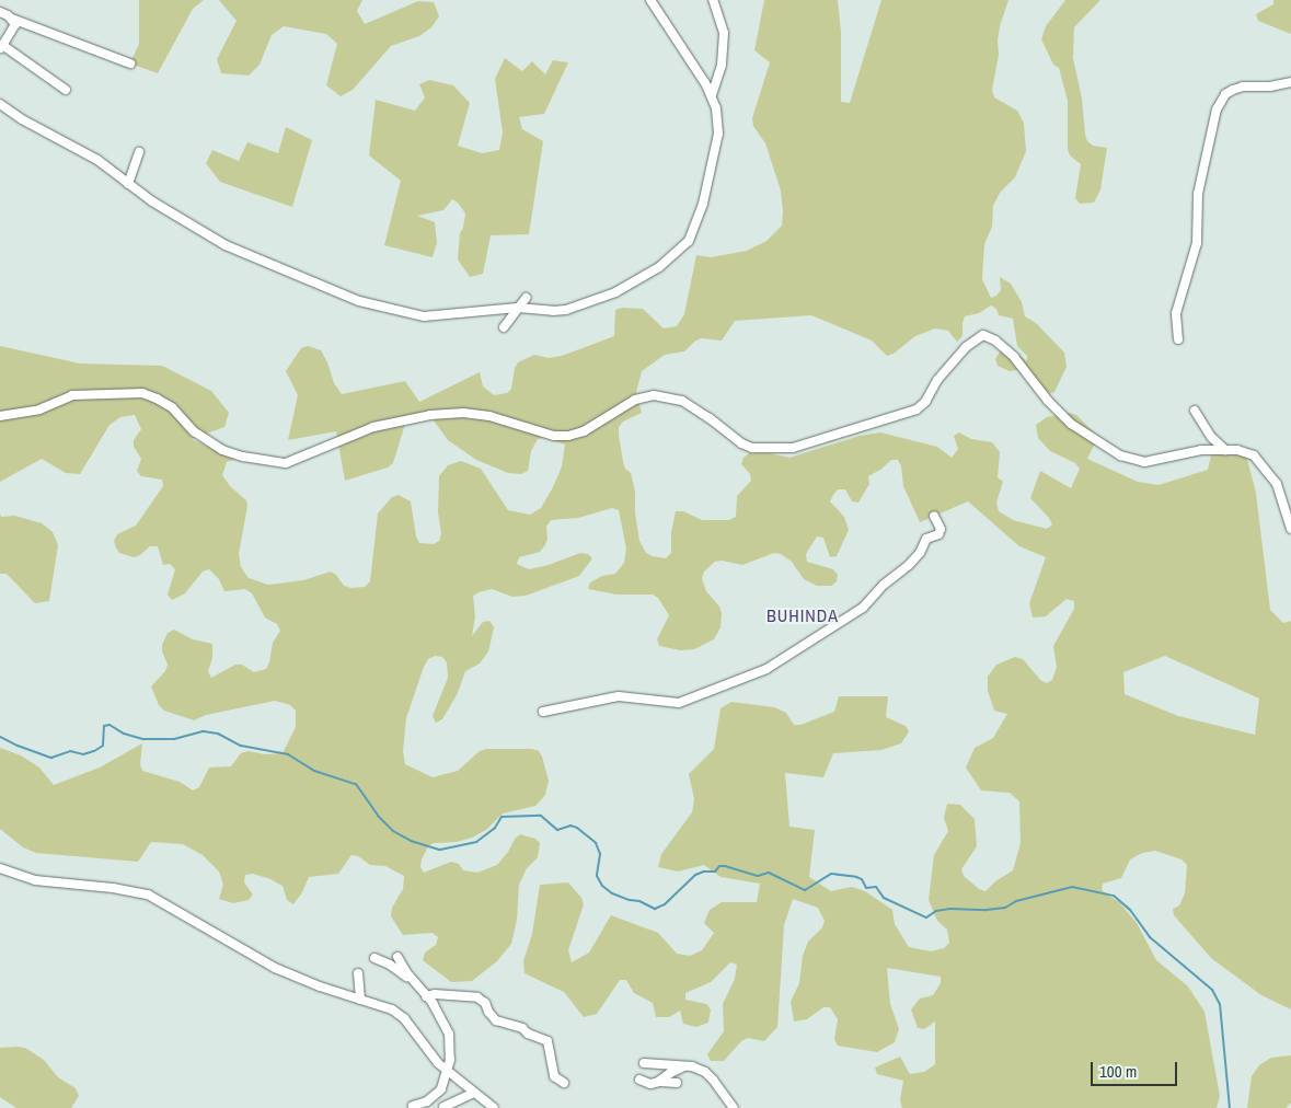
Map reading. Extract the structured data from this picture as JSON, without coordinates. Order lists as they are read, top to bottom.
{
  "districts": ["BUHINDA"],
  "scale_bar": "100 m"
}
